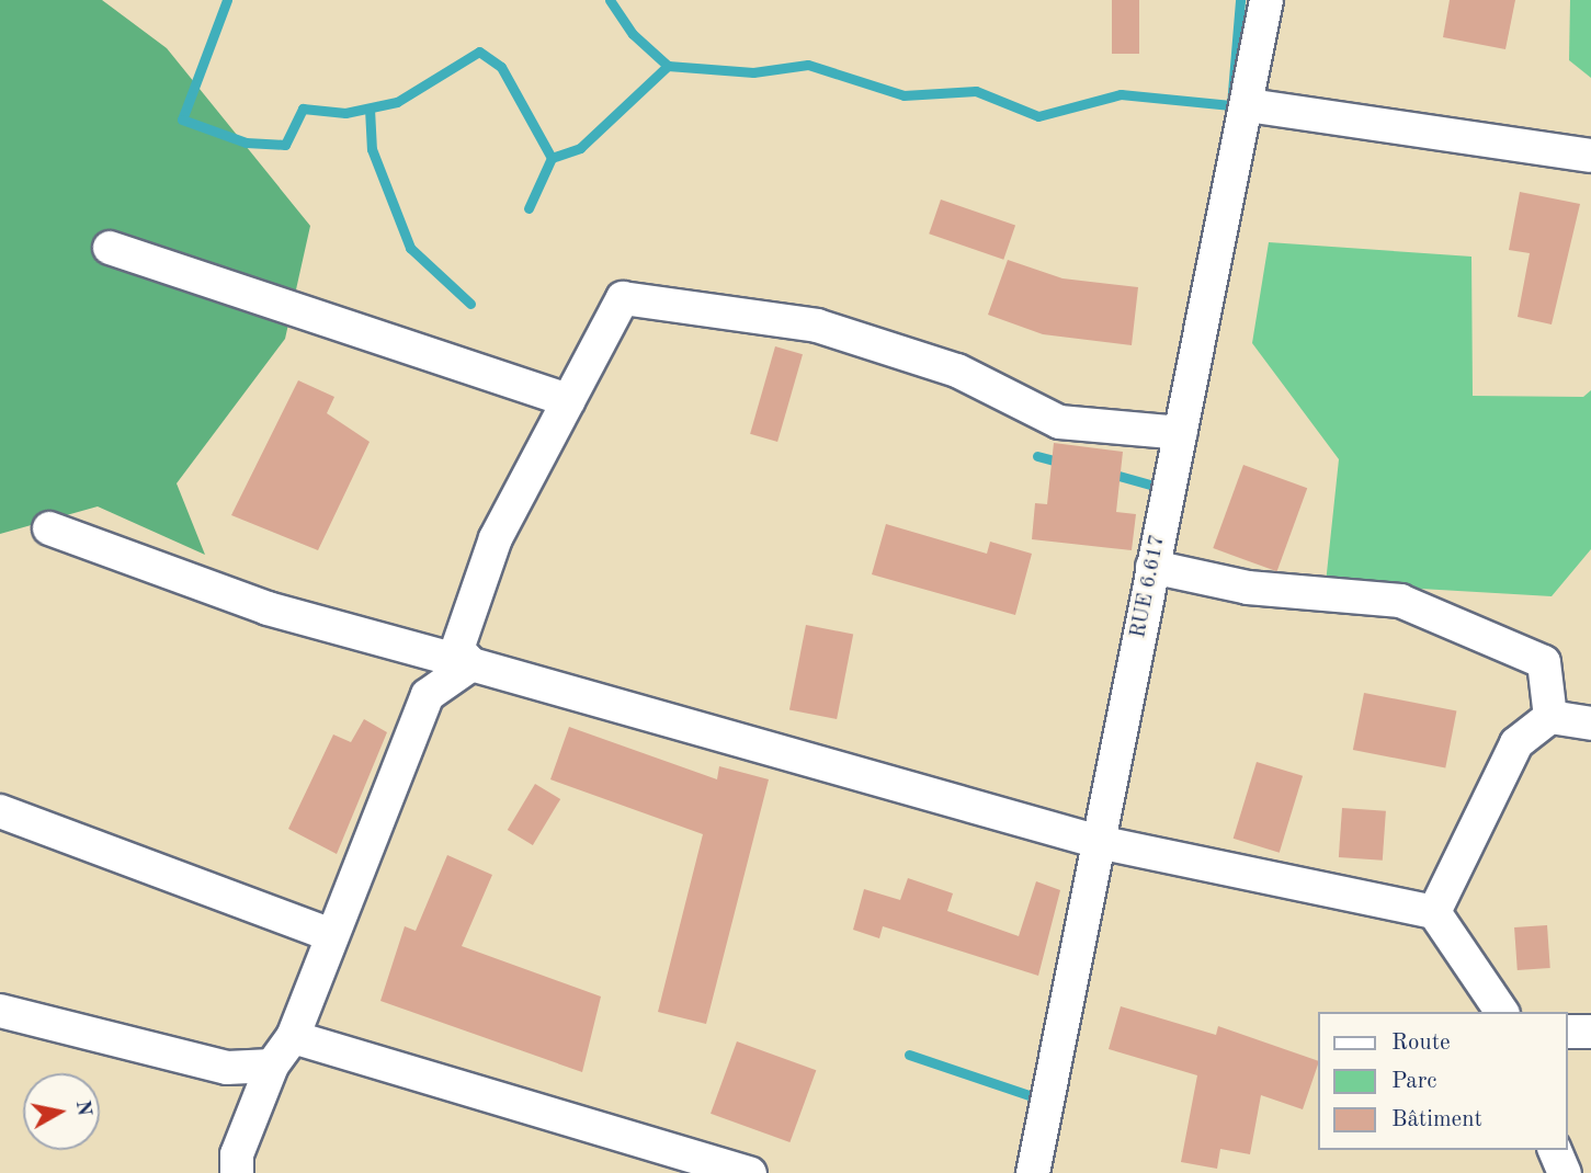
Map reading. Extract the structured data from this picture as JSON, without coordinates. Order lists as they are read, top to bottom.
{
  "streets": {
    "street": ["RUE 6.617"]
  },
  "legend": ["Route", "Parc", "Bâtiment"],
  "north": "right"
}
